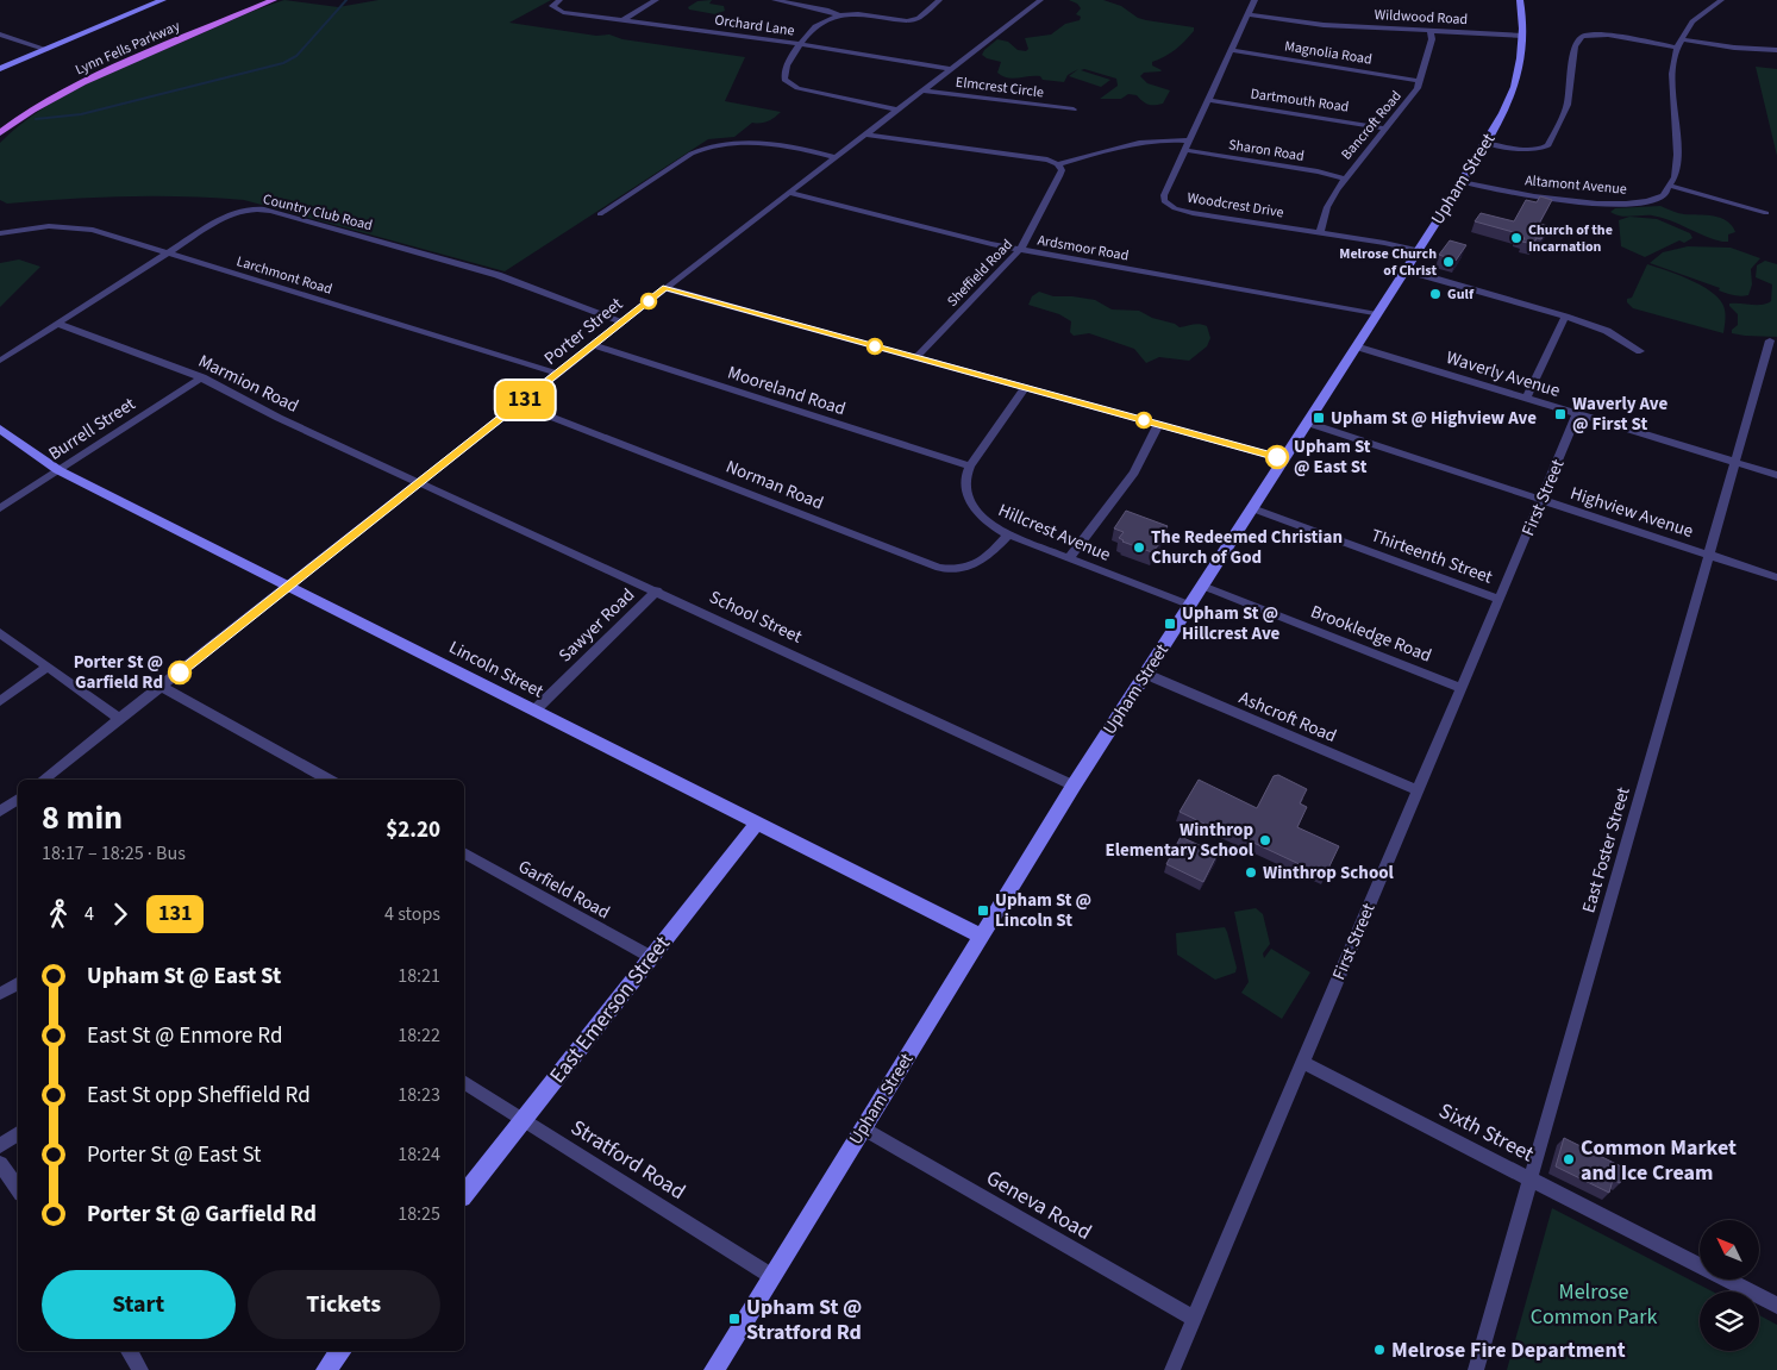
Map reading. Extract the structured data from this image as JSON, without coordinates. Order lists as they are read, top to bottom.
{
  "streets": {
    "main road": [
      "Lynn Fells Parkway",
      "Upham Street",
      "Lincoln Street",
      "East Emerson Street"
    ],
    "street": [
      "Wildwood Road",
      "Orchard Lane",
      "Magnolia Road",
      "Elmcrest Circle",
      "Dartmouth Road",
      "Bancroft Road",
      "Sharon Road",
      "Altamont Avenue",
      "Woodcrest Drive",
      "Country Club Road",
      "Ardsmoor Road",
      "Sheffield Road",
      "Larchmont Road",
      "Porter Street",
      "Waverly Avenue",
      "Marmion Road",
      "Mooreland Road",
      "Burrell Street",
      "Norman Road",
      "First Street",
      "Highview Avenue",
      "Hillcrest Avenue",
      "Thirteenth Street",
      "School Street",
      "Sawyer Road",
      "Brookledge Road",
      "Ashcroft Road",
      "East Foster Street",
      "Garfield Road",
      "Sixth Street",
      "Stratford Road",
      "Geneva Road"
    ]
  },
  "crossings": [
    ["Wildwood Road", "Bancroft Road"],
    ["Wildwood Road", "Upham Street"],
    ["Wildwood Road", "Woodcrest Drive"],
    ["Orchard Lane", "Porter Street"],
    ["Magnolia Road", "Bancroft Road"],
    ["Magnolia Road", "Woodcrest Drive"],
    ["Elmcrest Circle", "Porter Street"],
    ["Dartmouth Road", "Bancroft Road"],
    ["Dartmouth Road", "Woodcrest Drive"],
    ["Bancroft Road", "Sharon Road"],
    ["Bancroft Road", "Woodcrest Drive"],
    ["Sharon Road", "Woodcrest Drive"],
    ["Upham Street", "Altamont Avenue"],
    ["Upham Street", "Woodcrest Drive"],
    ["Upham Street", "Ardsmoor Road"],
    ["Upham Street", "Waverly Avenue"],
    ["Upham Street", "Highview Avenue"],
    ["Upham Street", "Hillcrest Avenue"],
    ["Upham Street", "Thirteenth Street"],
    ["Upham Street", "School Street"],
    ["Upham Street", "Brookledge Road"],
    ["Upham Street", "Lincoln Street"],
    ["Upham Street", "Ashcroft Road"],
    ["Upham Street", "Stratford Road"],
    ["Upham Street", "Geneva Road"],
    ["Country Club Road", "Larchmont Road"],
    ["Country Club Road", "Porter Street"],
    ["Country Club Road", "Marmion Road"],
    ["Ardsmoor Road", "Sheffield Road"],
    ["Ardsmoor Road", "Porter Street"],
    ["Larchmont Road", "Porter Street"],
    ["Porter Street", "Marmion Road"],
    ["Porter Street", "Mooreland Road"],
    ["Porter Street", "Norman Road"],
    ["Porter Street", "School Street"],
    ["Porter Street", "Lincoln Street"],
    ["Waverly Avenue", "First Street"],
    ["Waverly Avenue", "East Foster Street"],
    ["Marmion Road", "Burrell Street"],
    ["Marmion Road", "School Street"],
    ["Mooreland Road", "Hillcrest Avenue"],
    ["Burrell Street", "Lincoln Street"],
    ["Norman Road", "Hillcrest Avenue"],
    ["First Street", "Highview Avenue"],
    ["First Street", "Thirteenth Street"],
    ["First Street", "Brookledge Road"],
    ["First Street", "Ashcroft Road"],
    ["First Street", "Sixth Street"],
    ["First Street", "Geneva Road"],
    ["Highview Avenue", "East Foster Street"],
    ["School Street", "Sawyer Road"],
    ["Sawyer Road", "Lincoln Street"],
    ["Lincoln Street", "East Emerson Street"],
    ["East Foster Street", "Sixth Street"],
    ["Garfield Road", "East Emerson Street"],
    ["East Emerson Street", "Stratford Road"]
  ],
  "parks": ["Melrose Common Park"],
  "places": {
    "other": [
      "Church of the Incarnation",
      "Melrose Church of Christ",
      "Gulf",
      "Upham St @ East St",
      "The Redeemed Christian Church of God",
      "Porter St @ Garfield Rd",
      "Winthrop Elementary School",
      "Winthrop School",
      "Common Market and Ice Cream",
      "Melrose Fire Department"
    ],
    "transit": [
      "Waverly Ave @ First St",
      "Upham St @ Highview Ave",
      "Upham St @ Hillcrest Ave",
      "Upham St @ Lincoln St",
      "Upham St @ Stratford Rd"
    ]
  },
  "lines": ["bus line 131"],
  "north": "top left",
  "page": {
    "on_map": "131",
    "heading": ["8 min", "18:17 – 18:25 · Bus", "$2.20"],
    "legs": ["4", "131", "4 stops"],
    "list": [
      {
        "name": "Upham St @ East St",
        "value": "18:21"
      },
      {
        "name": "East St @ Enmore Rd",
        "value": "18:22"
      },
      {
        "name": "East St opp Sheffield Rd",
        "value": "18:23"
      },
      {
        "name": "Porter St @ East St",
        "value": "18:24"
      },
      {
        "name": "Porter St @ Garfield Rd",
        "value": "18:25"
      }
    ],
    "buttons": ["Start", "Tickets"]
  }
}
